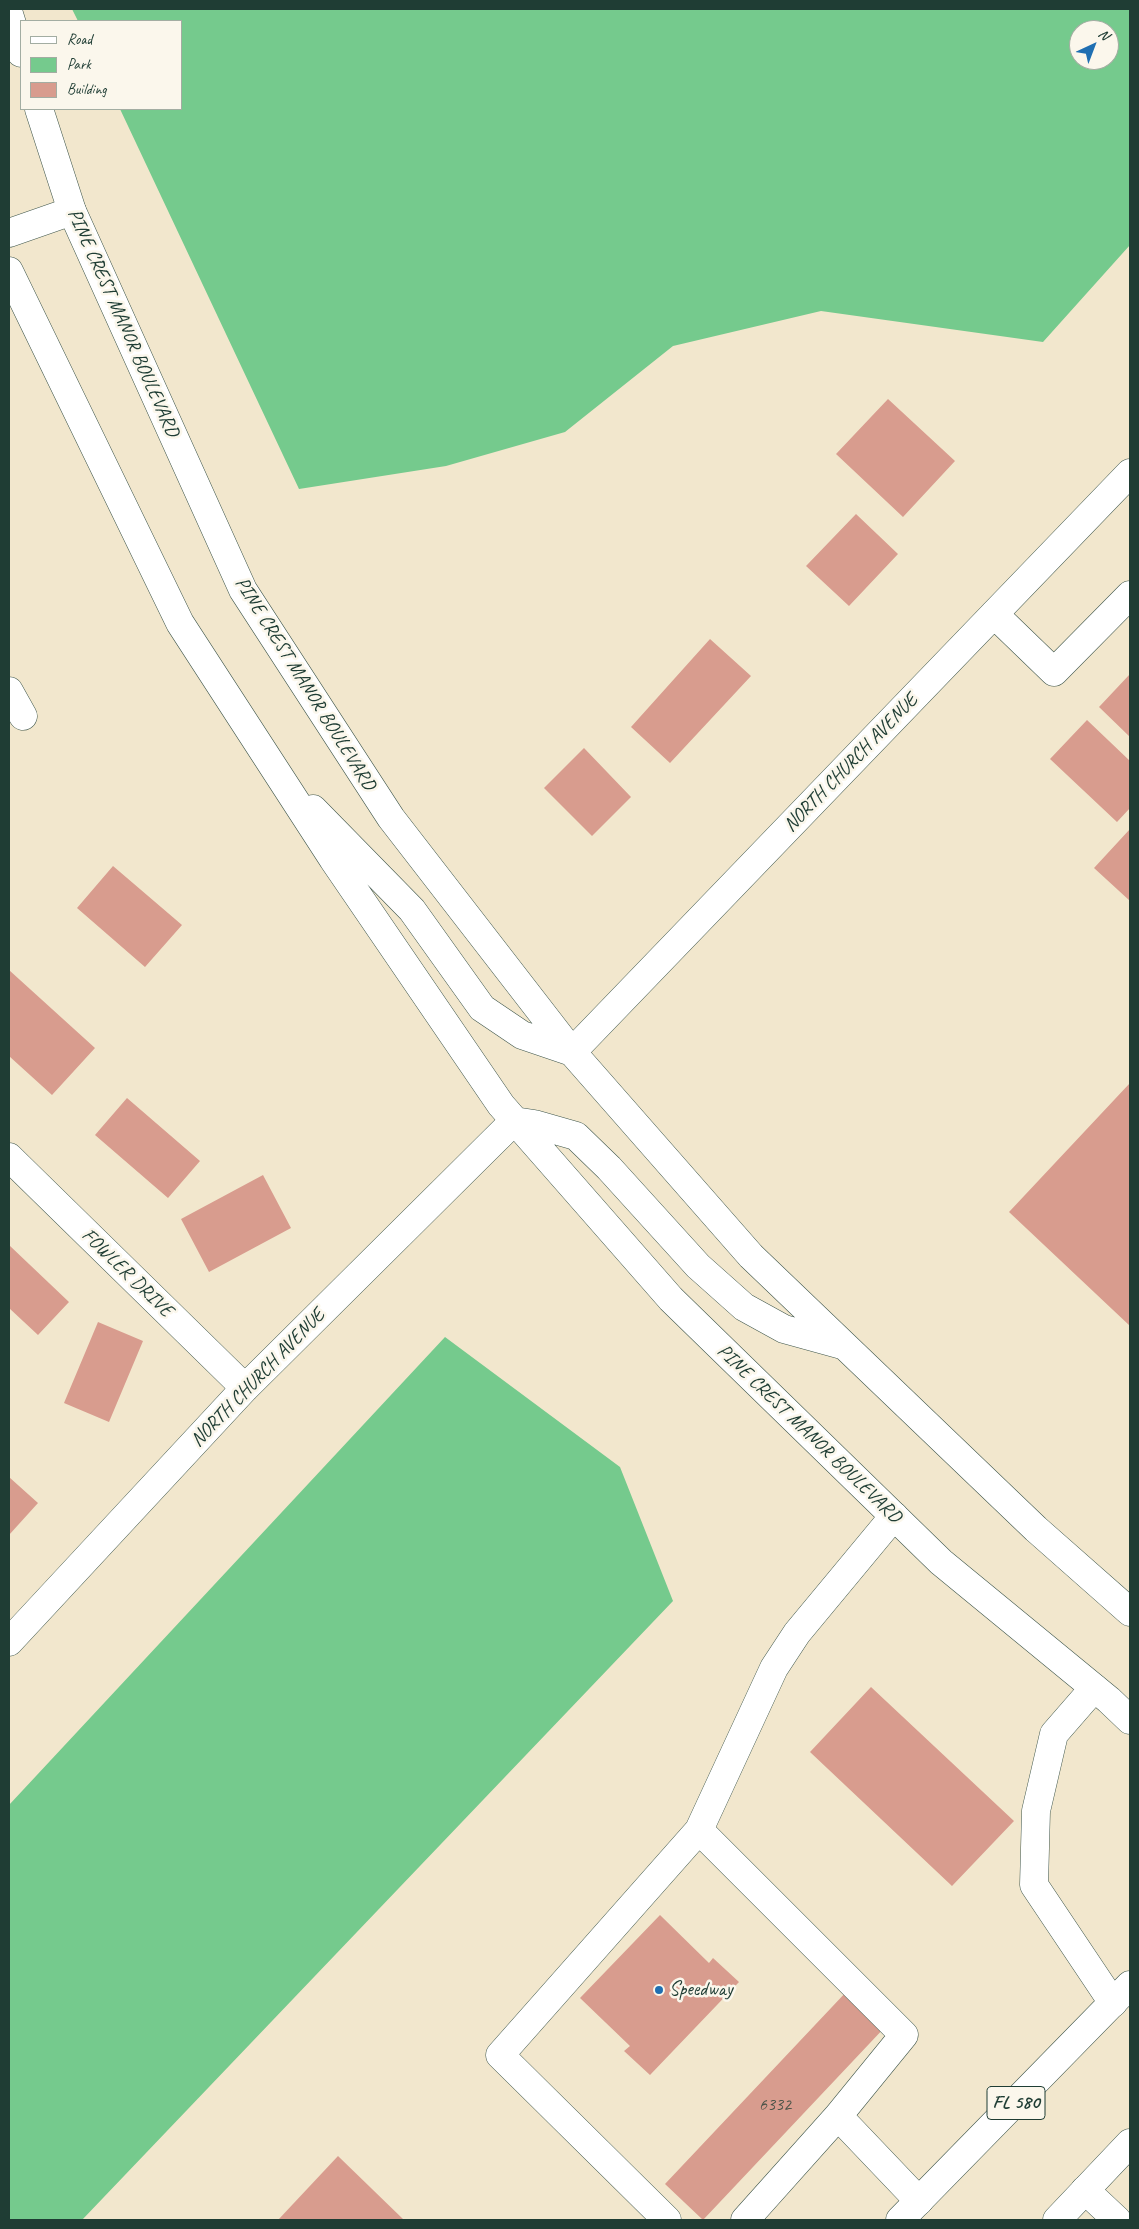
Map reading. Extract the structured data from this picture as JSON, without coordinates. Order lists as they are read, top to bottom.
{
  "streets": {
    "main road": [
      "PINE CREST MANOR BOULEVARD",
      "NORTH CHURCH AVENUE",
      "FOWLER DRIVE",
      "FL 580"
    ]
  },
  "crossings": [
    ["PINE CREST MANOR BOULEVARD", "NORTH CHURCH AVENUE"],
    ["NORTH CHURCH AVENUE", "FOWLER DRIVE"]
  ],
  "places": ["Speedway"],
  "house_numbers": ["6332"],
  "legend": ["Road", "Park", "Building"],
  "north": "top right"
}
